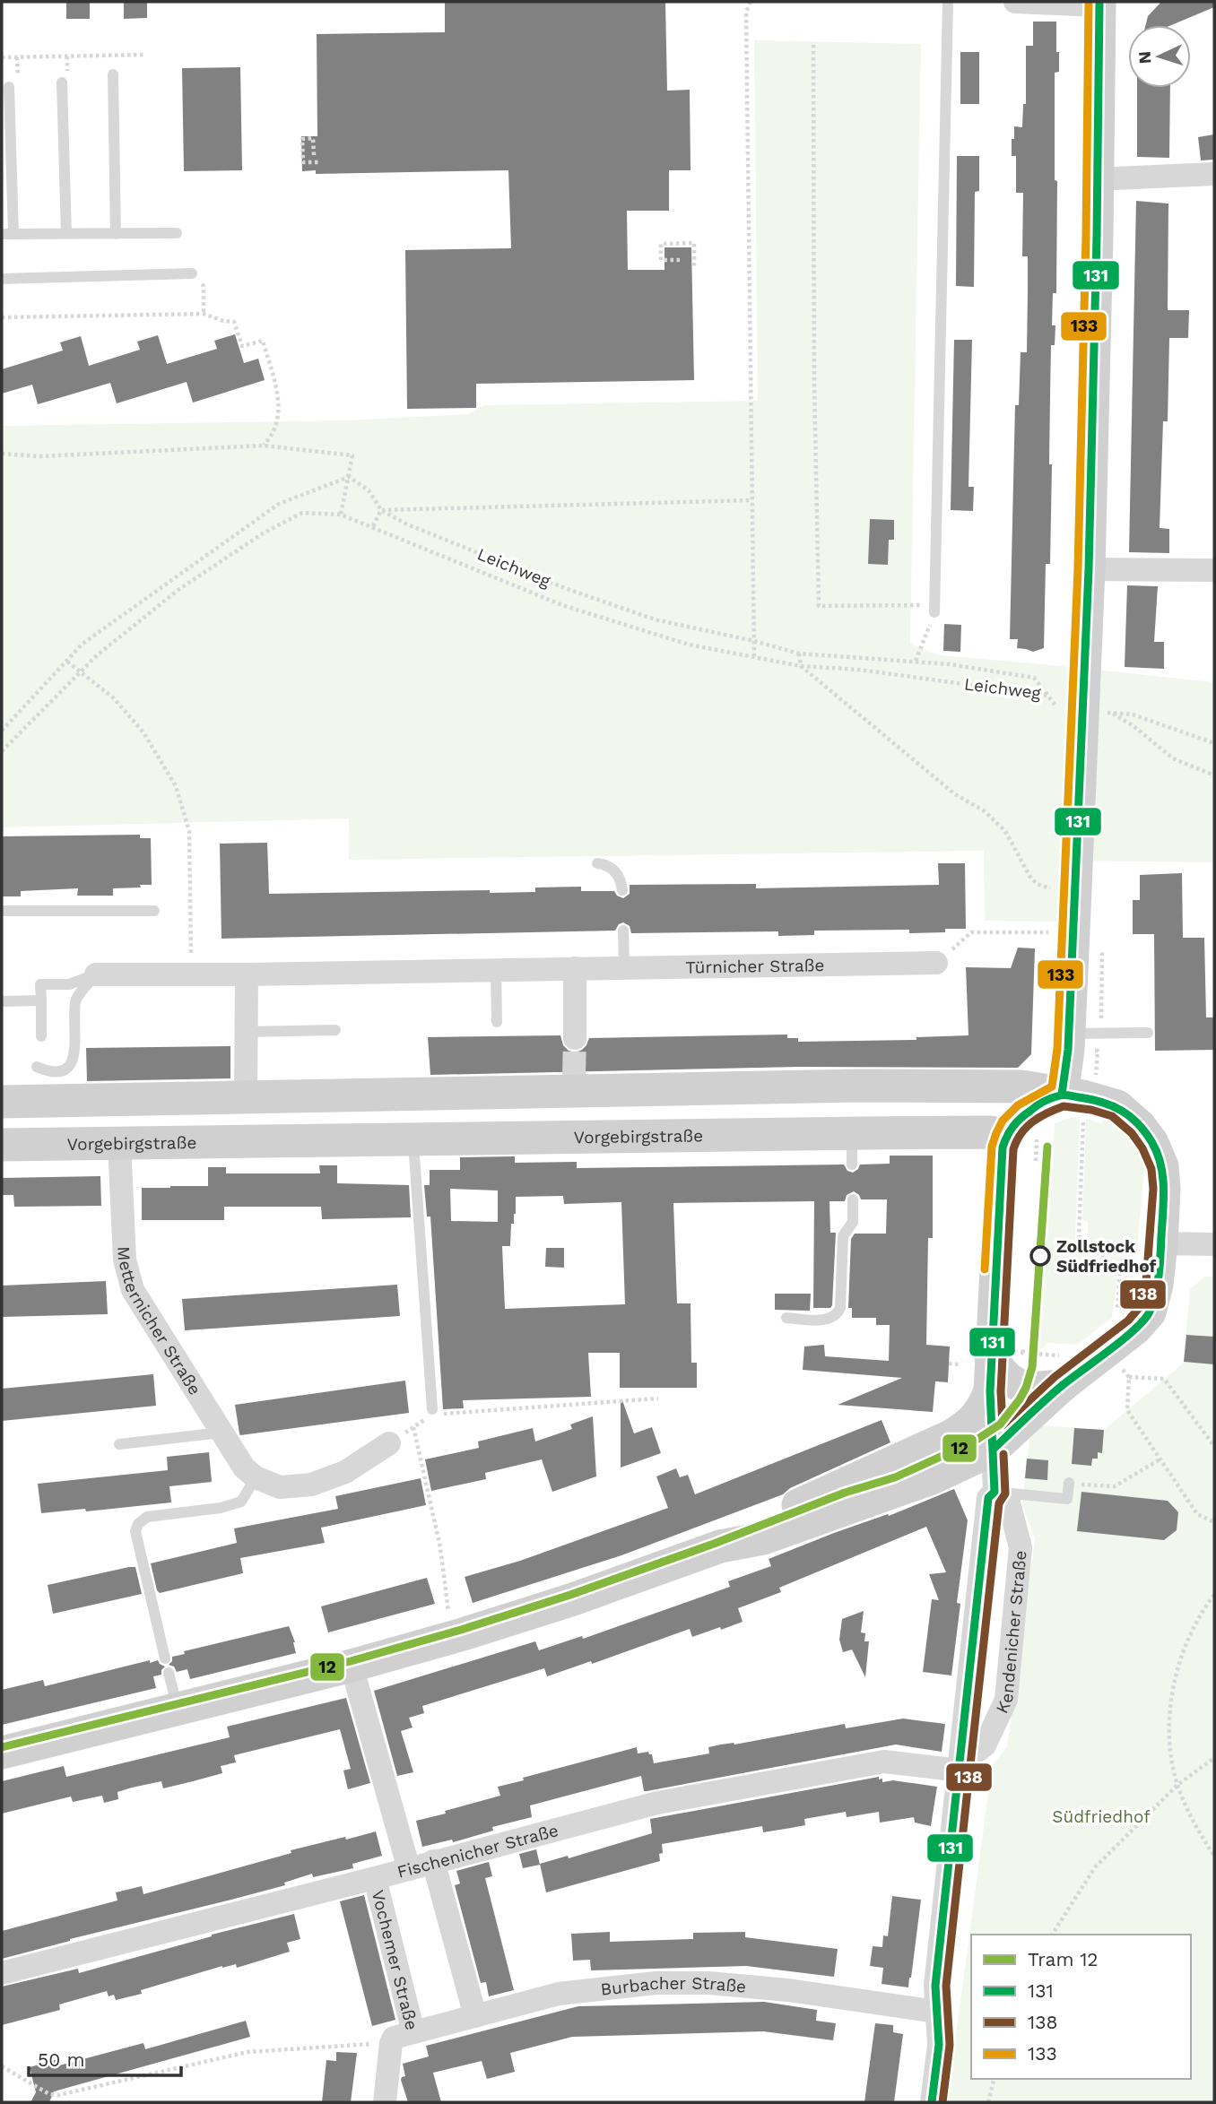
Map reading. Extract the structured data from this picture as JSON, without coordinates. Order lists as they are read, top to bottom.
{
  "streets": {
    "street": [
      "Türnicher Straße",
      "Vorgebirgstraße",
      "Metternicher Straße",
      "Kendenicher Straße",
      "Fischenicher Straße",
      "Vochemer Straße",
      "Burbacher Straße"
    ],
    "path": ["Leichweg"]
  },
  "crossings": [
    ["Vorgebirgstraße", "Metternicher Straße"],
    ["Kendenicher Straße", "Fischenicher Straße"],
    ["Kendenicher Straße", "Burbacher Straße"],
    ["Fischenicher Straße", "Vochemer Straße"],
    ["Vochemer Straße", "Burbacher Straße"]
  ],
  "parks": ["Südfriedhof"],
  "places": ["Zollstock Südfriedhof"],
  "lines": [
    "transit line 131",
    "transit line 133",
    "transit line 138",
    "tram line 12"
  ],
  "legend": [
    "Tram 12",
    "131",
    "138",
    "133"
  ],
  "scale_bar": "50 m",
  "north": "left"
}
